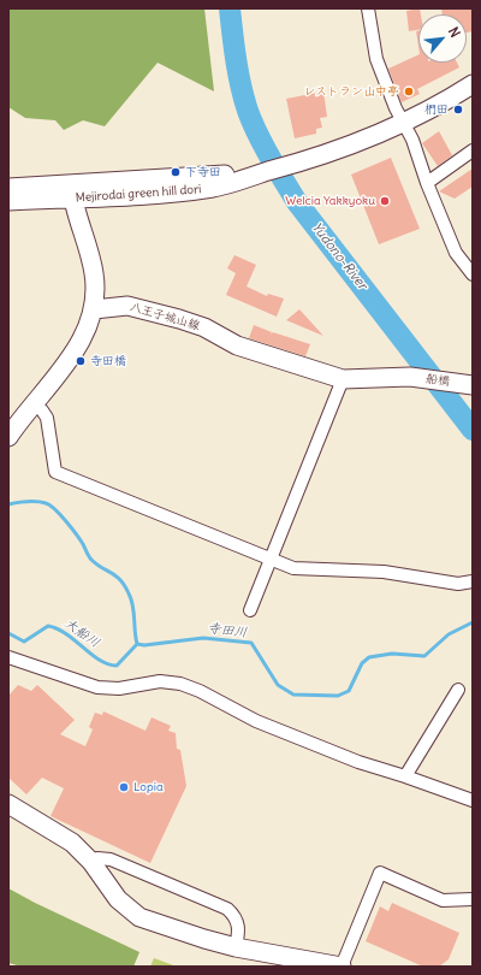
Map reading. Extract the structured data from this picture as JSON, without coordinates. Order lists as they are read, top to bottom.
{
  "streets": {
    "street": ["Mejirodai green hill dori", "八王子城山線", "船橋"]
  },
  "crossings": [
    ["八王子城山線", "船橋"]
  ],
  "water": ["Yudono-River", "寺田川", "大船川"],
  "places": [
    "レストラン山中亭",
    "椚田",
    "下寺田",
    "Welcia Yakkyoku",
    "寺田橋",
    "Lopia"
  ],
  "north": "top right"
}
